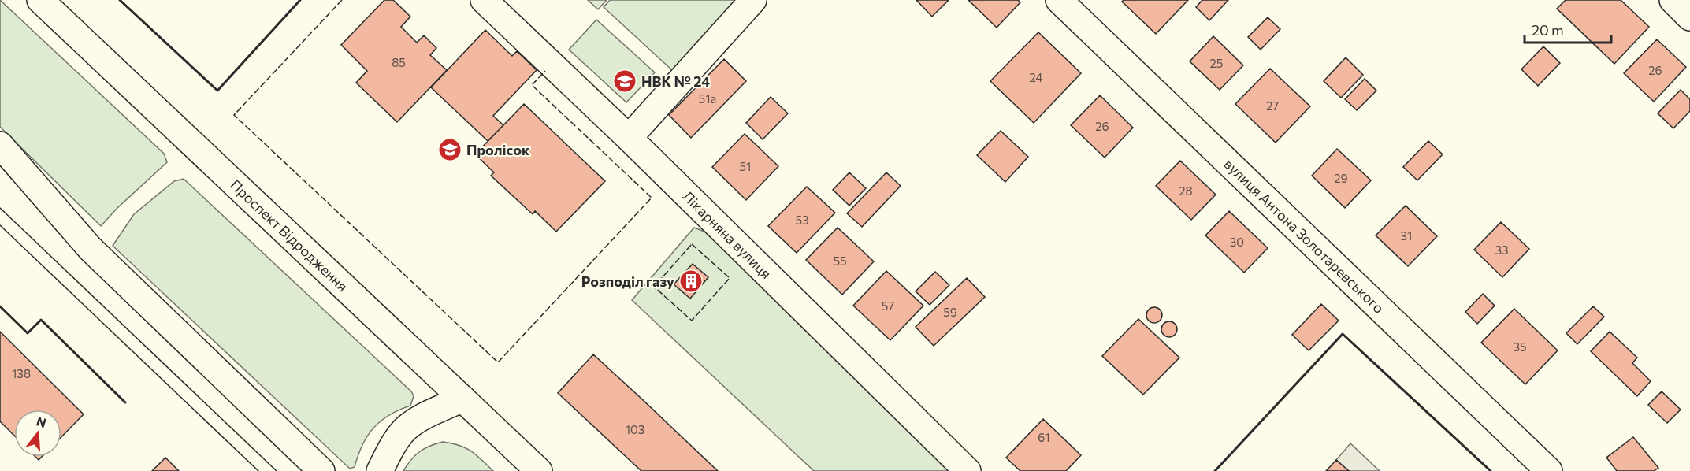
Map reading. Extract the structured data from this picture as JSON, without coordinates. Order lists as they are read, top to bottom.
{
  "streets": {
    "street": ["Лікарняна вулиця", "вулиця Антона Золотаревського", "Проспект Відродження"]
  },
  "places": {
    "school or university": ["НВК № 24", "Пролісок"],
    "building": ["Розподіл газу"]
  },
  "house_numbers": [
    "85",
    "25",
    "26",
    "24",
    "51а",
    "27",
    "26",
    "51",
    "29",
    "28",
    "53",
    "31",
    "30",
    "33",
    "55",
    "57",
    "59",
    "35",
    "138",
    "103",
    "61"
  ],
  "scale_bar": "20 m",
  "north": "top"
}
